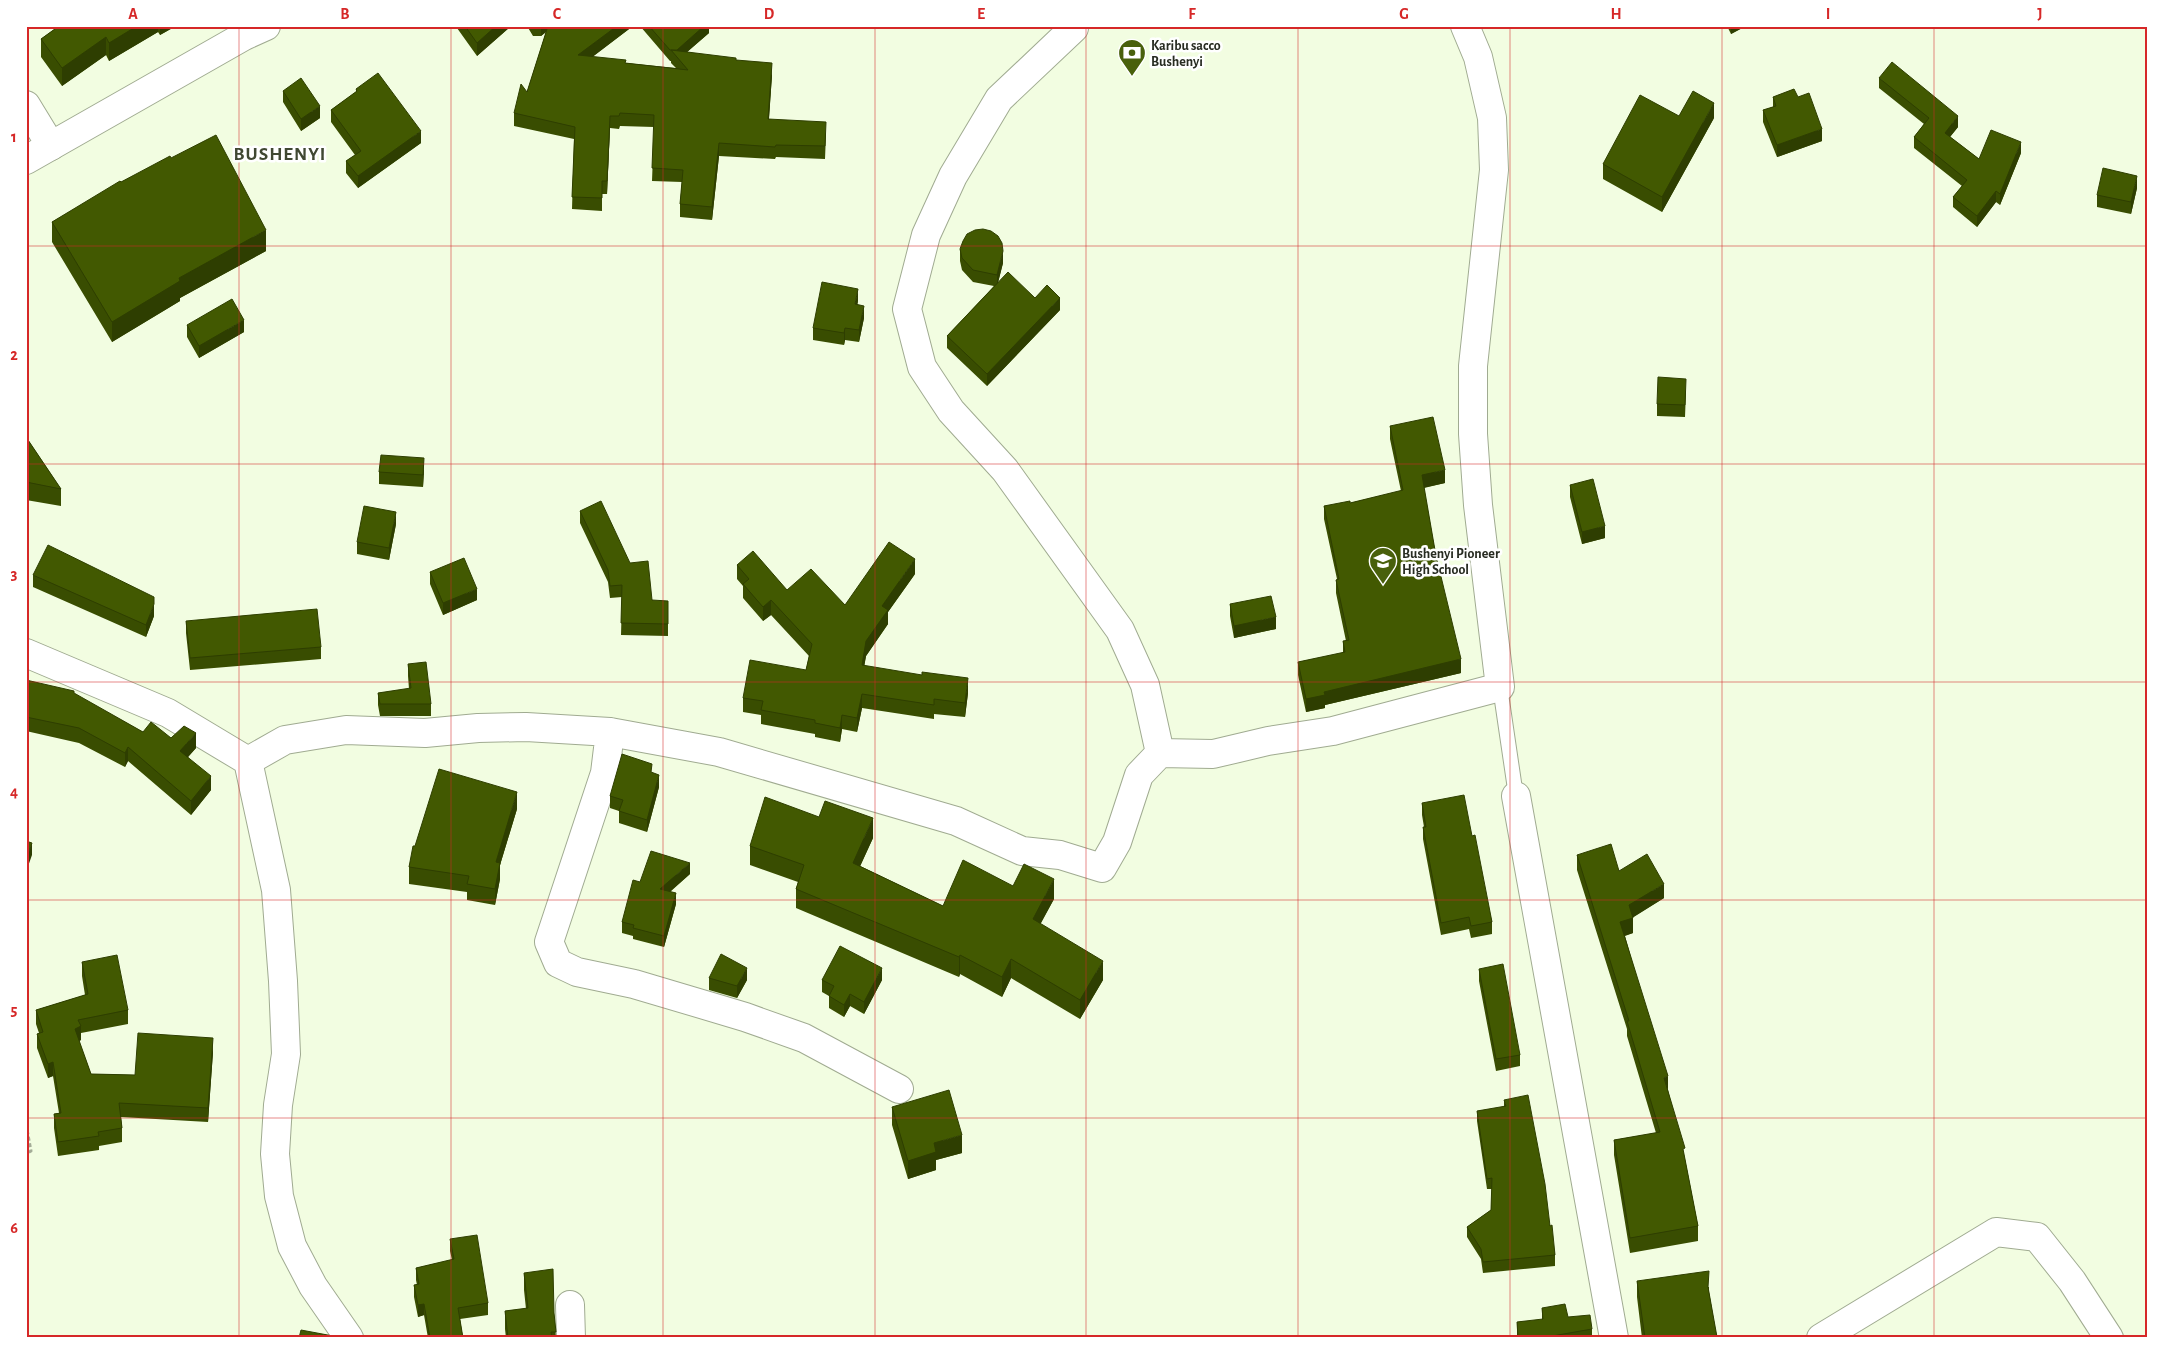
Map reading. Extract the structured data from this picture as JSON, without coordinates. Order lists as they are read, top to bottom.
{
  "districts": ["BUSHENYI"],
  "places": {
    "bank": ["Karibu sacco Bushenyi"],
    "school or university": ["Bushenyi Pioneer High School"]
  },
  "grid": {
    "columns": [
      "A",
      "B",
      "C",
      "D",
      "E",
      "F",
      "G",
      "H",
      "I",
      "J"
    ],
    "rows": [
      "1",
      "2",
      "3",
      "4",
      "5",
      "6"
    ]
  }
}
